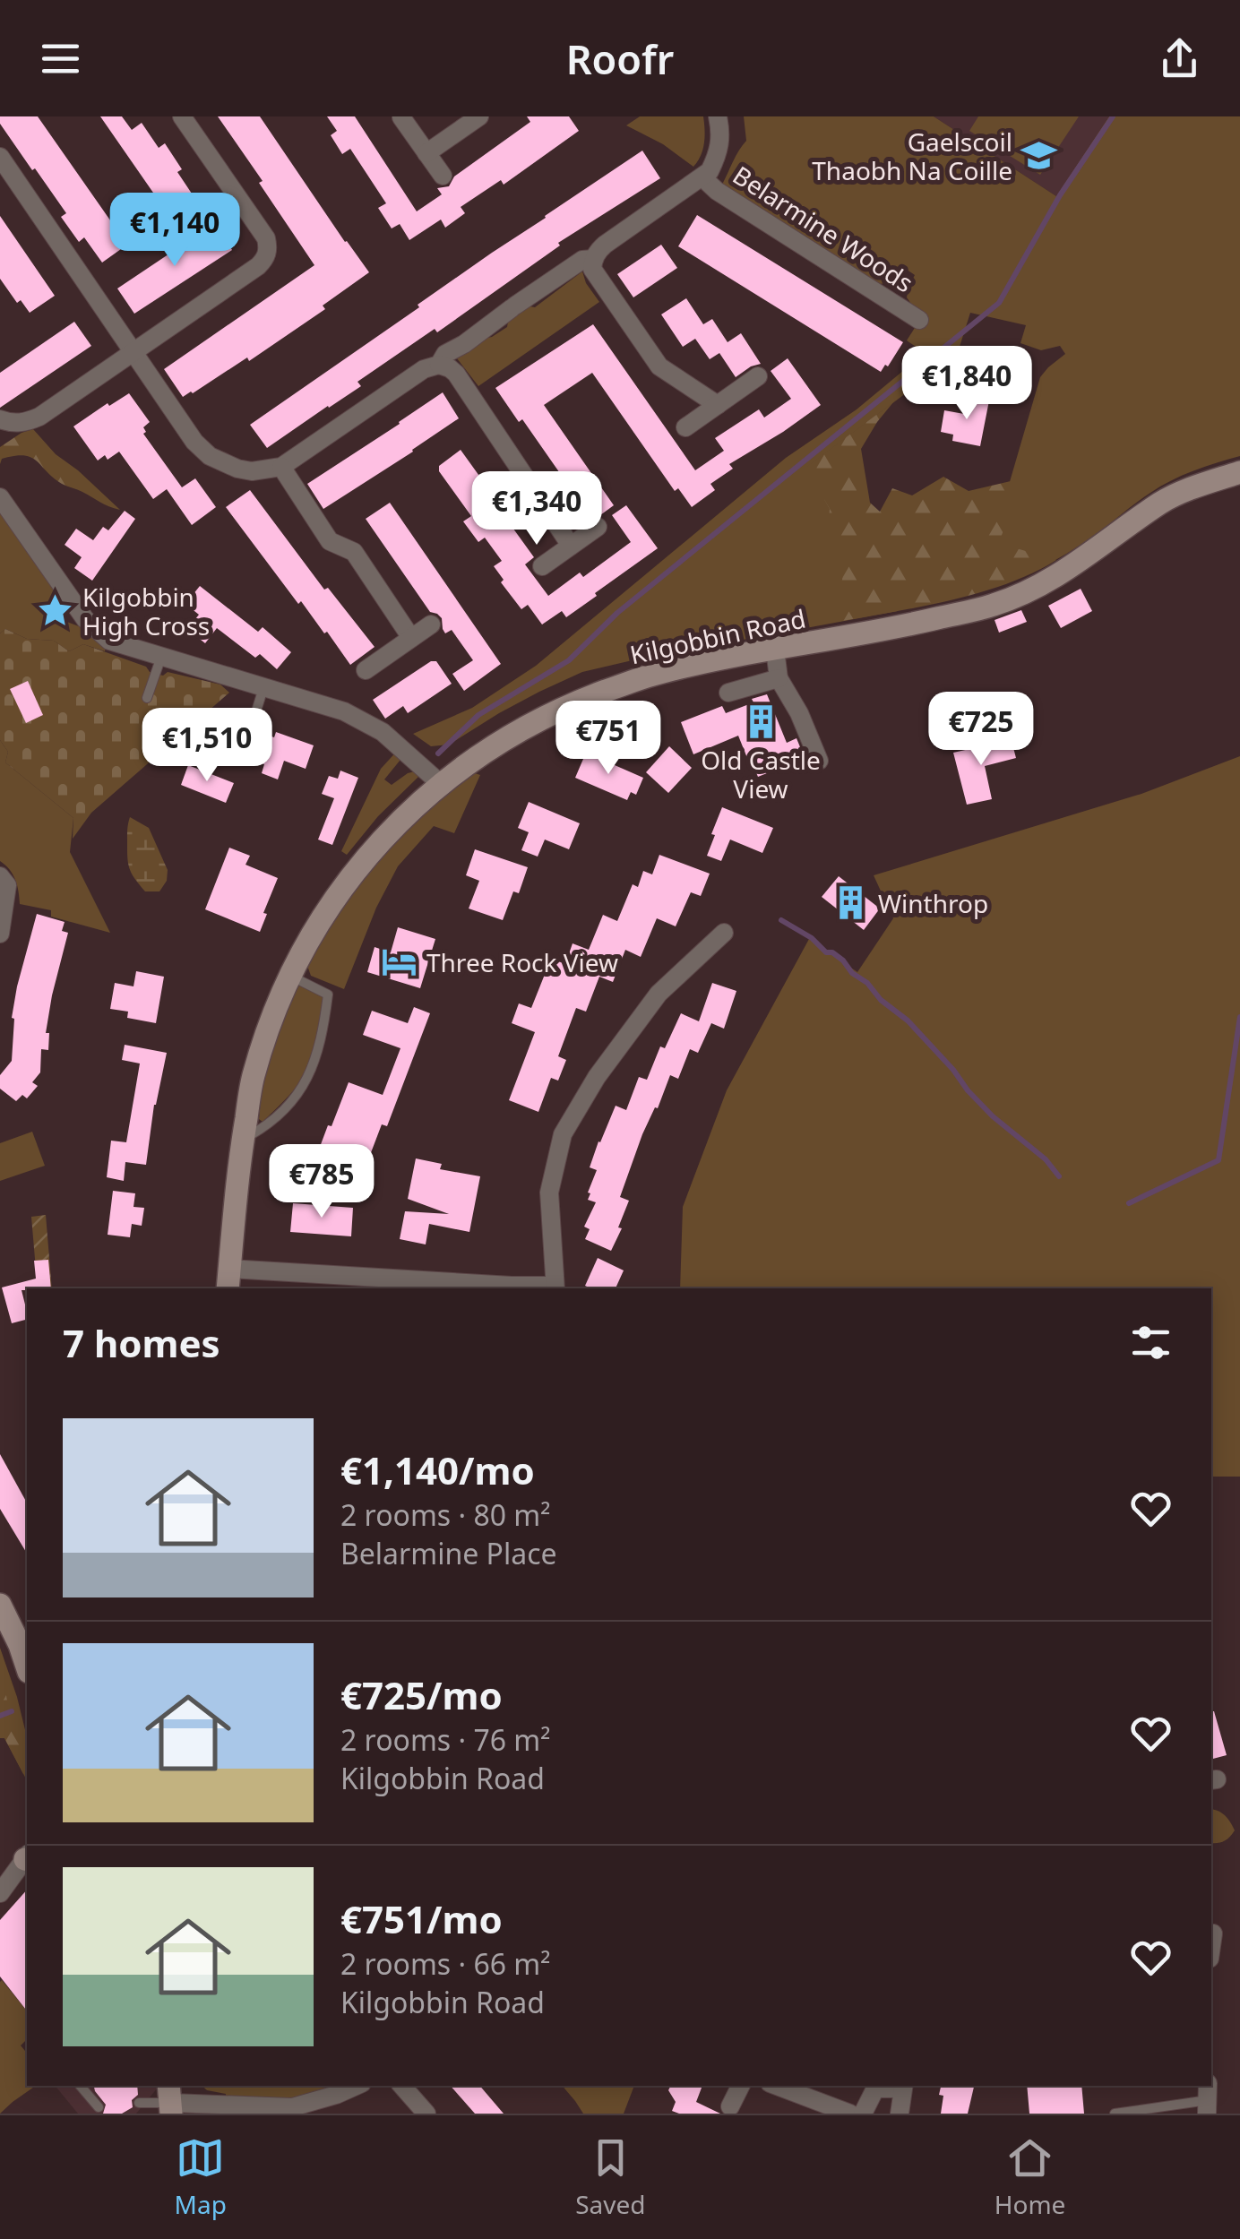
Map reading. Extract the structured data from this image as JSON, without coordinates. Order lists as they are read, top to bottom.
{
  "streets": {
    "street": ["Belarmine Woods", "Kilgobbin Road"]
  },
  "places": {
    "school or university": ["Gaelscoil Thaobh Na Coille"],
    "place": ["Kilgobbin High Cross"],
    "building": ["Old Castle View", "Winthrop"],
    "hotel": ["Three Rock View"]
  },
  "page": {
    "header": "Roofr",
    "price": [
      "€1,140",
      "€1,840",
      "€1,340",
      "€725",
      "€751",
      "€1,510",
      "€785"
    ],
    "heading": "7 homes",
    "list": [
      {
        "name": "€1,140/mo",
        "note": "2 rooms · 80 m² · Belarmine Place"
      },
      {
        "name": "€725/mo",
        "note": "2 rooms · 76 m² · Kilgobbin Road"
      },
      {
        "name": "€751/mo",
        "note": "2 rooms · 66 m² · Kilgobbin Road"
      }
    ],
    "tabs": ["Map", "Saved", "Home"]
  }
}
